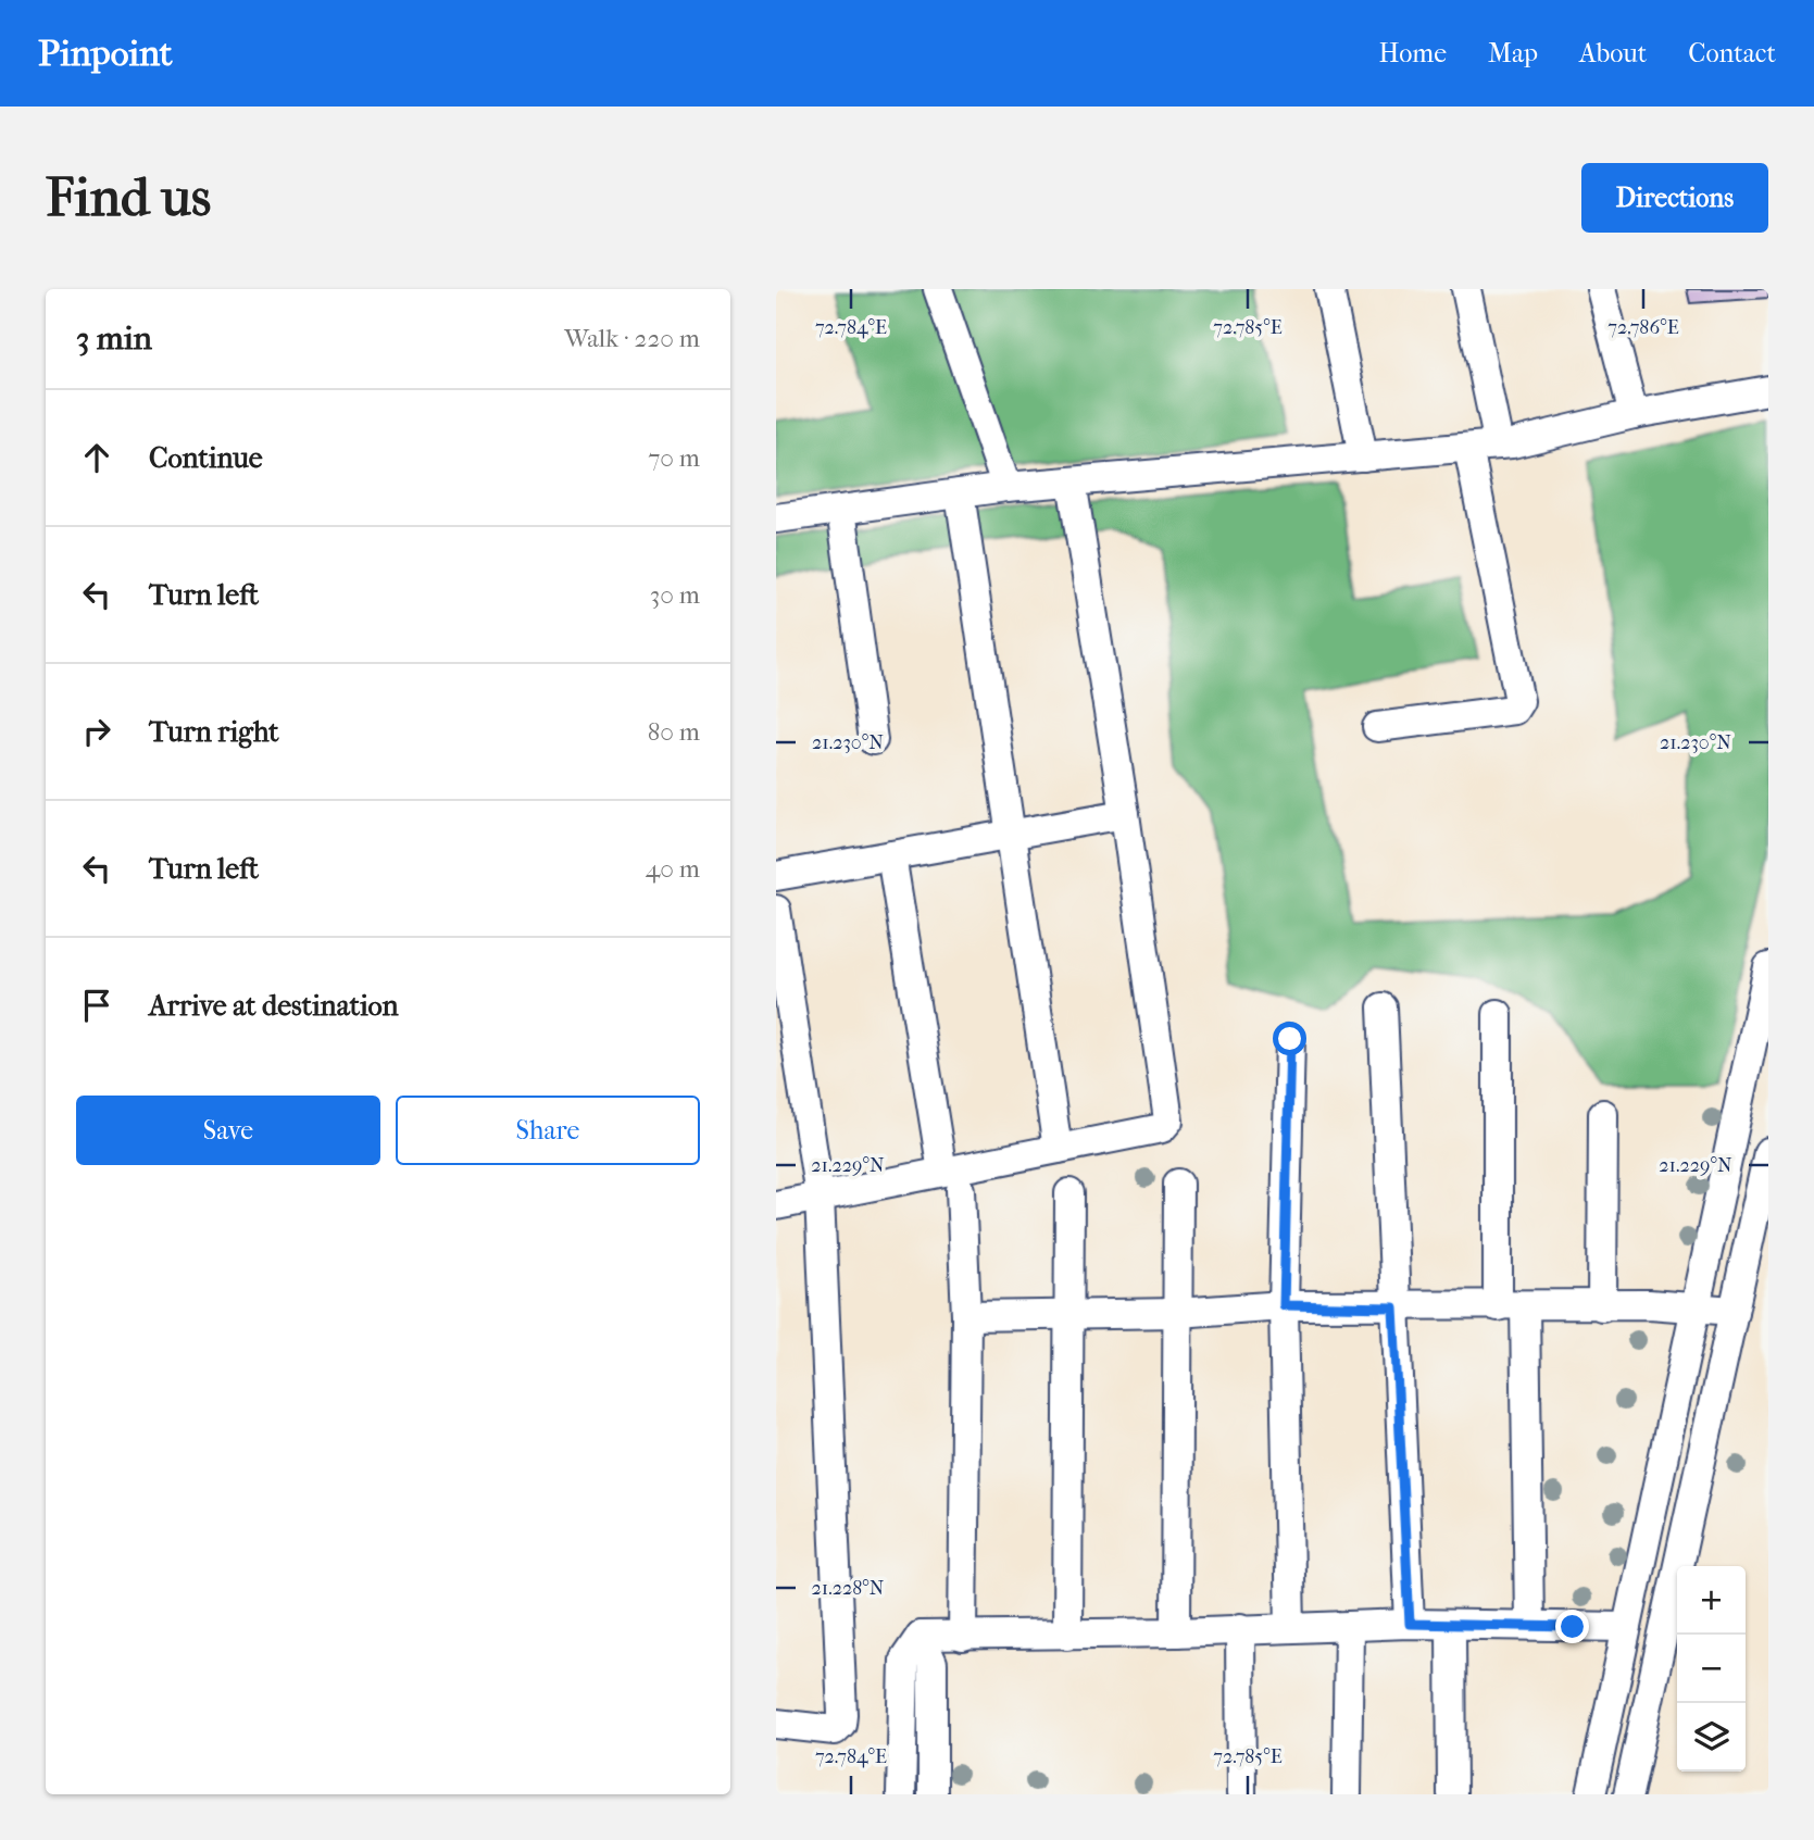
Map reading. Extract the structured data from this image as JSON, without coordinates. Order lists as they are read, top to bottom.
{
  "page": {
    "header": "Pinpoint",
    "nav": [
      "Home",
      "Map",
      "About",
      "Contact"
    ],
    "buttons": [
      "Directions",
      ["Save", "Share"]
    ],
    "title": "Find us",
    "heading": ["3 min", "Walk · 220 m"],
    "list": [
      ["Continue", "70 m"],
      ["Turn left", "30 m"],
      ["Turn right", "80 m"],
      ["Turn left", "40 m"],
      "Arrive at destination"
    ],
    "map_buttons": ["+", "−"]
  },
  "coordinates": [
    "72.784°E",
    "72.785°E",
    "72.786°E",
    "21.230°N",
    "21.229°N",
    "21.228°N"
  ]
}
